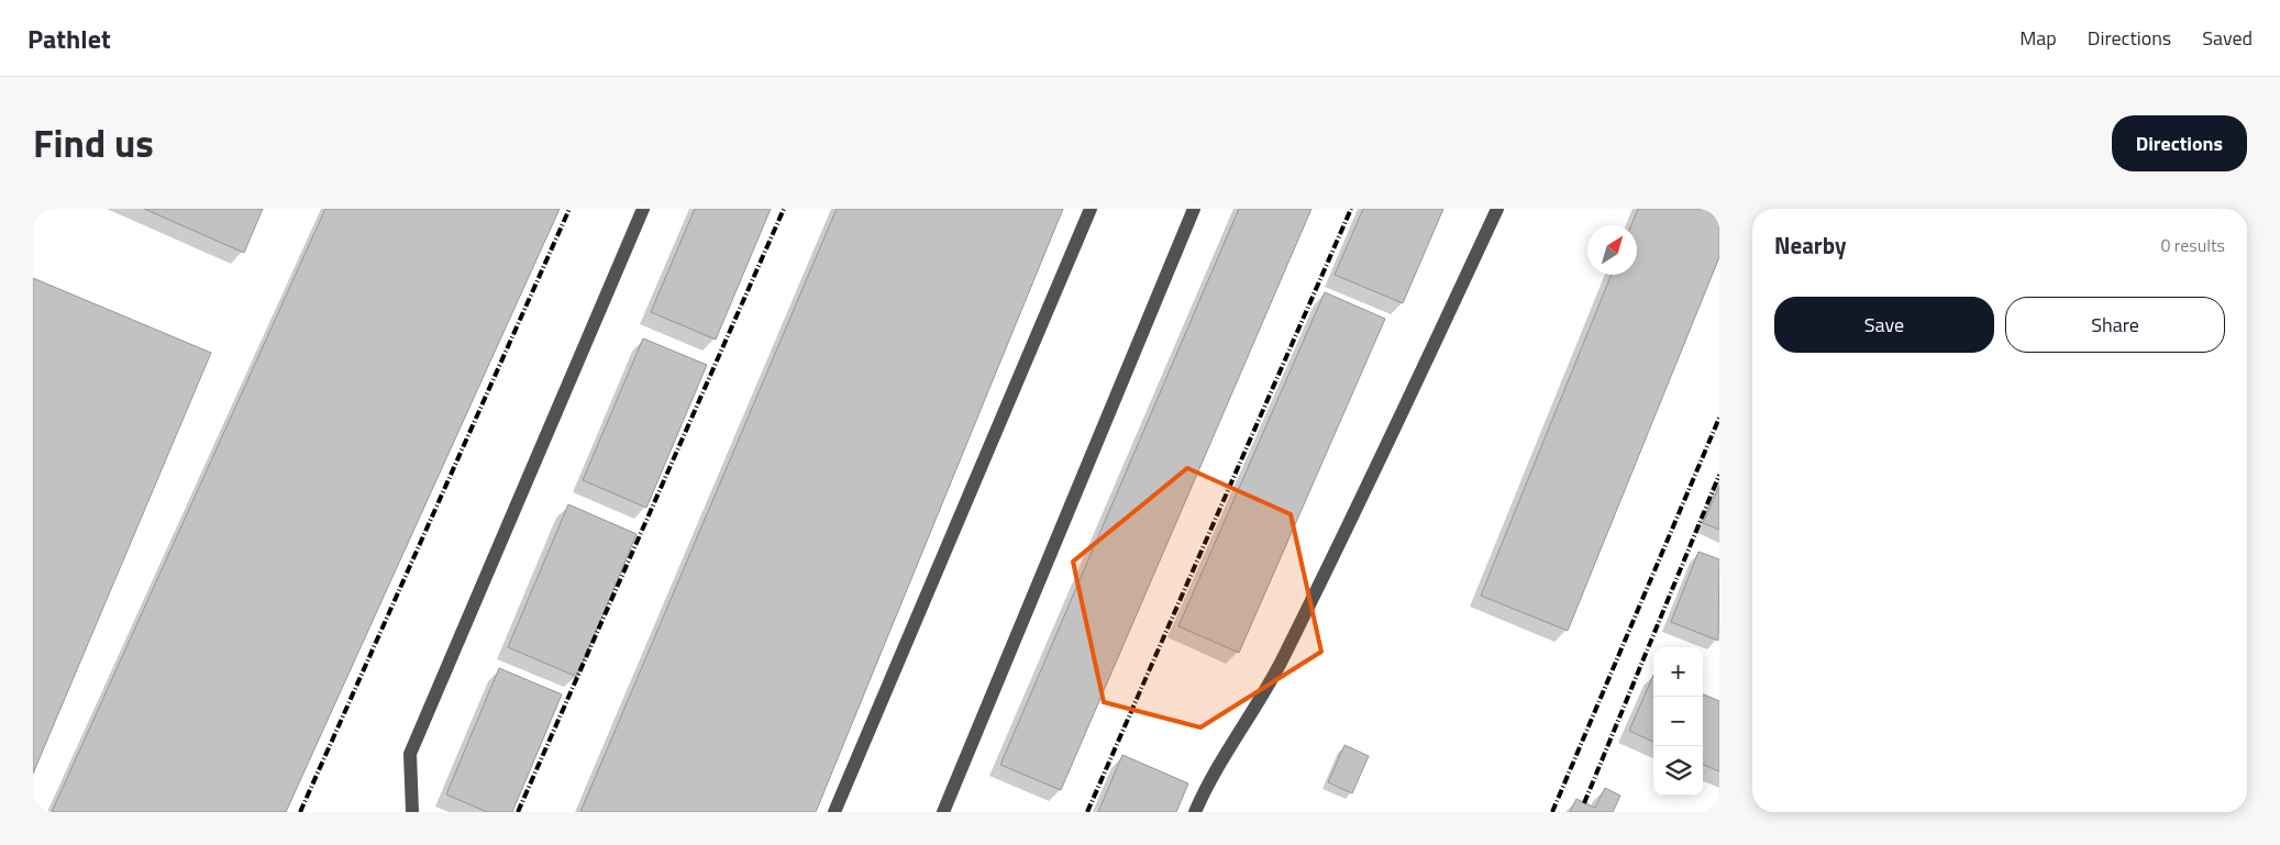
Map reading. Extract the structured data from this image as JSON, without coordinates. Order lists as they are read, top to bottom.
{
  "north": "top right",
  "page": {
    "header": "Pathlet",
    "nav": ["Map", "Directions", "Saved"],
    "title": "Find us",
    "buttons": [
      "Directions",
      ["Save", "Share"]
    ],
    "heading": ["Nearby", "0 results"],
    "map_buttons": ["+", "−"]
  }
}
